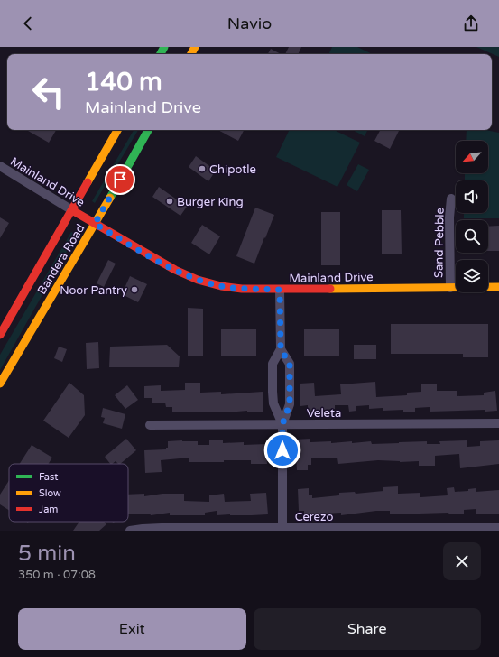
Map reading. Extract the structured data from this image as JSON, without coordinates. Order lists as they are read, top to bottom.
{
  "streets": {
    "main road": ["Mainland Drive", "Bandera Road"],
    "street": ["Sand Pebble", "Veleta", "Cerezo"]
  },
  "crossings": [
    ["Mainland Drive", "Sand Pebble"],
    ["Mainland Drive", "Bandera Road"]
  ],
  "places": ["Chipotle", "Burger King", "Noor Pantry"],
  "legend": ["Fast", "Slow", "Jam"],
  "north": "bottom left",
  "page": {
    "header": "Navio",
    "turn": ["140 m", "Mainland Drive"],
    "heading": ["5 min", "350 m · 07:08"],
    "buttons": ["Exit", "Share"]
  }
}
